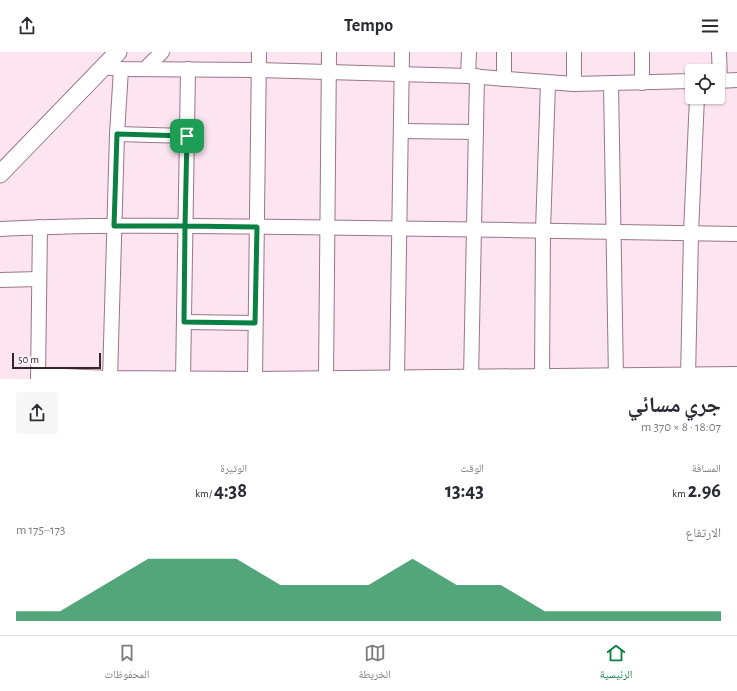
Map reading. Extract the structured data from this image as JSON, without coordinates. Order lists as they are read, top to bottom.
{
  "scale_bar": "50 m",
  "page": {
    "header": "Tempo",
    "scale": "50 m",
    "heading": ["جري مسائي", "18:07 · 8 × 370 m"],
    "stats": [
      ["المسافة", "2.96 km"],
      ["الوقت", "13:43"],
      ["الوتيرة", "4:38 /km"]
    ],
    "chart": ["الارتفاع", "173–175 m"],
    "tabs": ["الرئيسية", "الخريطة", "المحفوظات"]
  }
}
